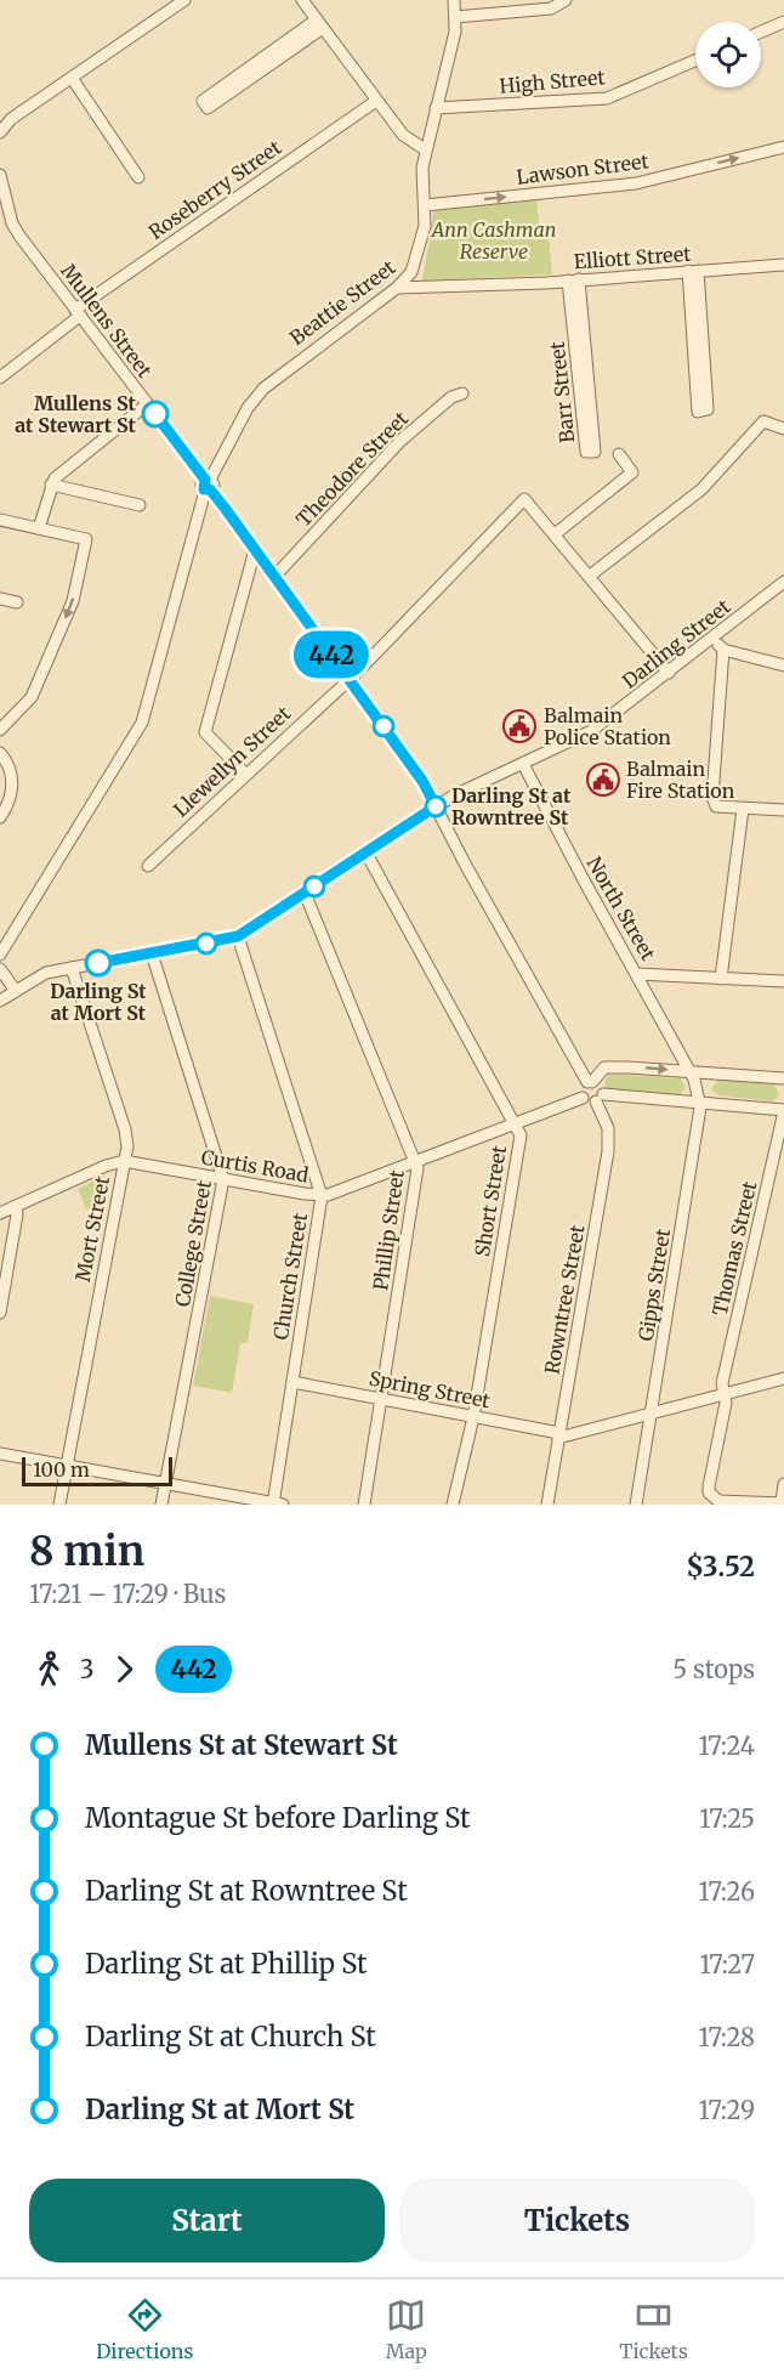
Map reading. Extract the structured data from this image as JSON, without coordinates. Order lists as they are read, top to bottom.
{
  "streets": {
    "street": [
      "High Street",
      "Lawson Street",
      "Roseberry Street",
      "Elliott Street",
      "Beattie Street",
      "Mullens Street",
      "Barr Street",
      "Theodore Street",
      "Darling Street",
      "Llewellyn Street",
      "North Street",
      "Curtis Road",
      "Short Street",
      "Mort Street",
      "Phillip Street",
      "College Street",
      "Thomas Street",
      "Church Street",
      "Gipps Street",
      "Rowntree Street",
      "Spring Street"
    ]
  },
  "crossings": [
    ["High Street", "Beattie Street"],
    ["Lawson Street", "Beattie Street"],
    ["Roseberry Street", "Mullens Street"],
    ["Elliott Street", "Beattie Street"],
    ["Elliott Street", "Barr Street"],
    ["Beattie Street", "Mullens Street"],
    ["Mullens Street", "Theodore Street"],
    ["Mullens Street", "Darling Street"],
    ["Mullens Street", "Llewellyn Street"],
    ["Darling Street", "North Street"],
    ["Darling Street", "Short Street"],
    ["Darling Street", "Mort Street"],
    ["Darling Street", "Phillip Street"],
    ["Darling Street", "College Street"],
    ["Darling Street", "Church Street"],
    ["North Street", "Gipps Street"],
    ["Curtis Road", "Short Street"],
    ["Curtis Road", "Mort Street"],
    ["Curtis Road", "Phillip Street"],
    ["Curtis Road", "College Street"],
    ["Curtis Road", "Church Street"],
    ["Short Street", "Spring Street"],
    ["Phillip Street", "Spring Street"],
    ["Thomas Street", "Spring Street"],
    ["Church Street", "Spring Street"],
    ["Gipps Street", "Spring Street"],
    ["Rowntree Street", "Spring Street"]
  ],
  "one_way": ["Lawson Street"],
  "parks": ["Ann Cashman Reserve"],
  "places": {
    "other": ["Mullens St at Stewart St", "Darling St at Rowntree St", "Darling St at Mort St"],
    "public building": ["Balmain Police Station", "Balmain Fire Station"]
  },
  "lines": ["bus line 442"],
  "scale_bar": "100 m",
  "page": {
    "on_map": "442",
    "scale": "100 m",
    "heading": ["8 min", "17:21 – 17:29 · Bus", "$3.52"],
    "legs": ["3", "442", "5 stops"],
    "list": [
      {
        "name": "Mullens St at Stewart St",
        "value": "17:24"
      },
      {
        "name": "Montague St before Darling St",
        "value": "17:25"
      },
      {
        "name": "Darling St at Rowntree St",
        "value": "17:26"
      },
      {
        "name": "Darling St at Phillip St",
        "value": "17:27"
      },
      {
        "name": "Darling St at Church St",
        "value": "17:28"
      },
      {
        "name": "Darling St at Mort St",
        "value": "17:29"
      }
    ],
    "buttons": ["Start", "Tickets"],
    "tabs": ["Directions", "Map", "Tickets"]
  }
}
